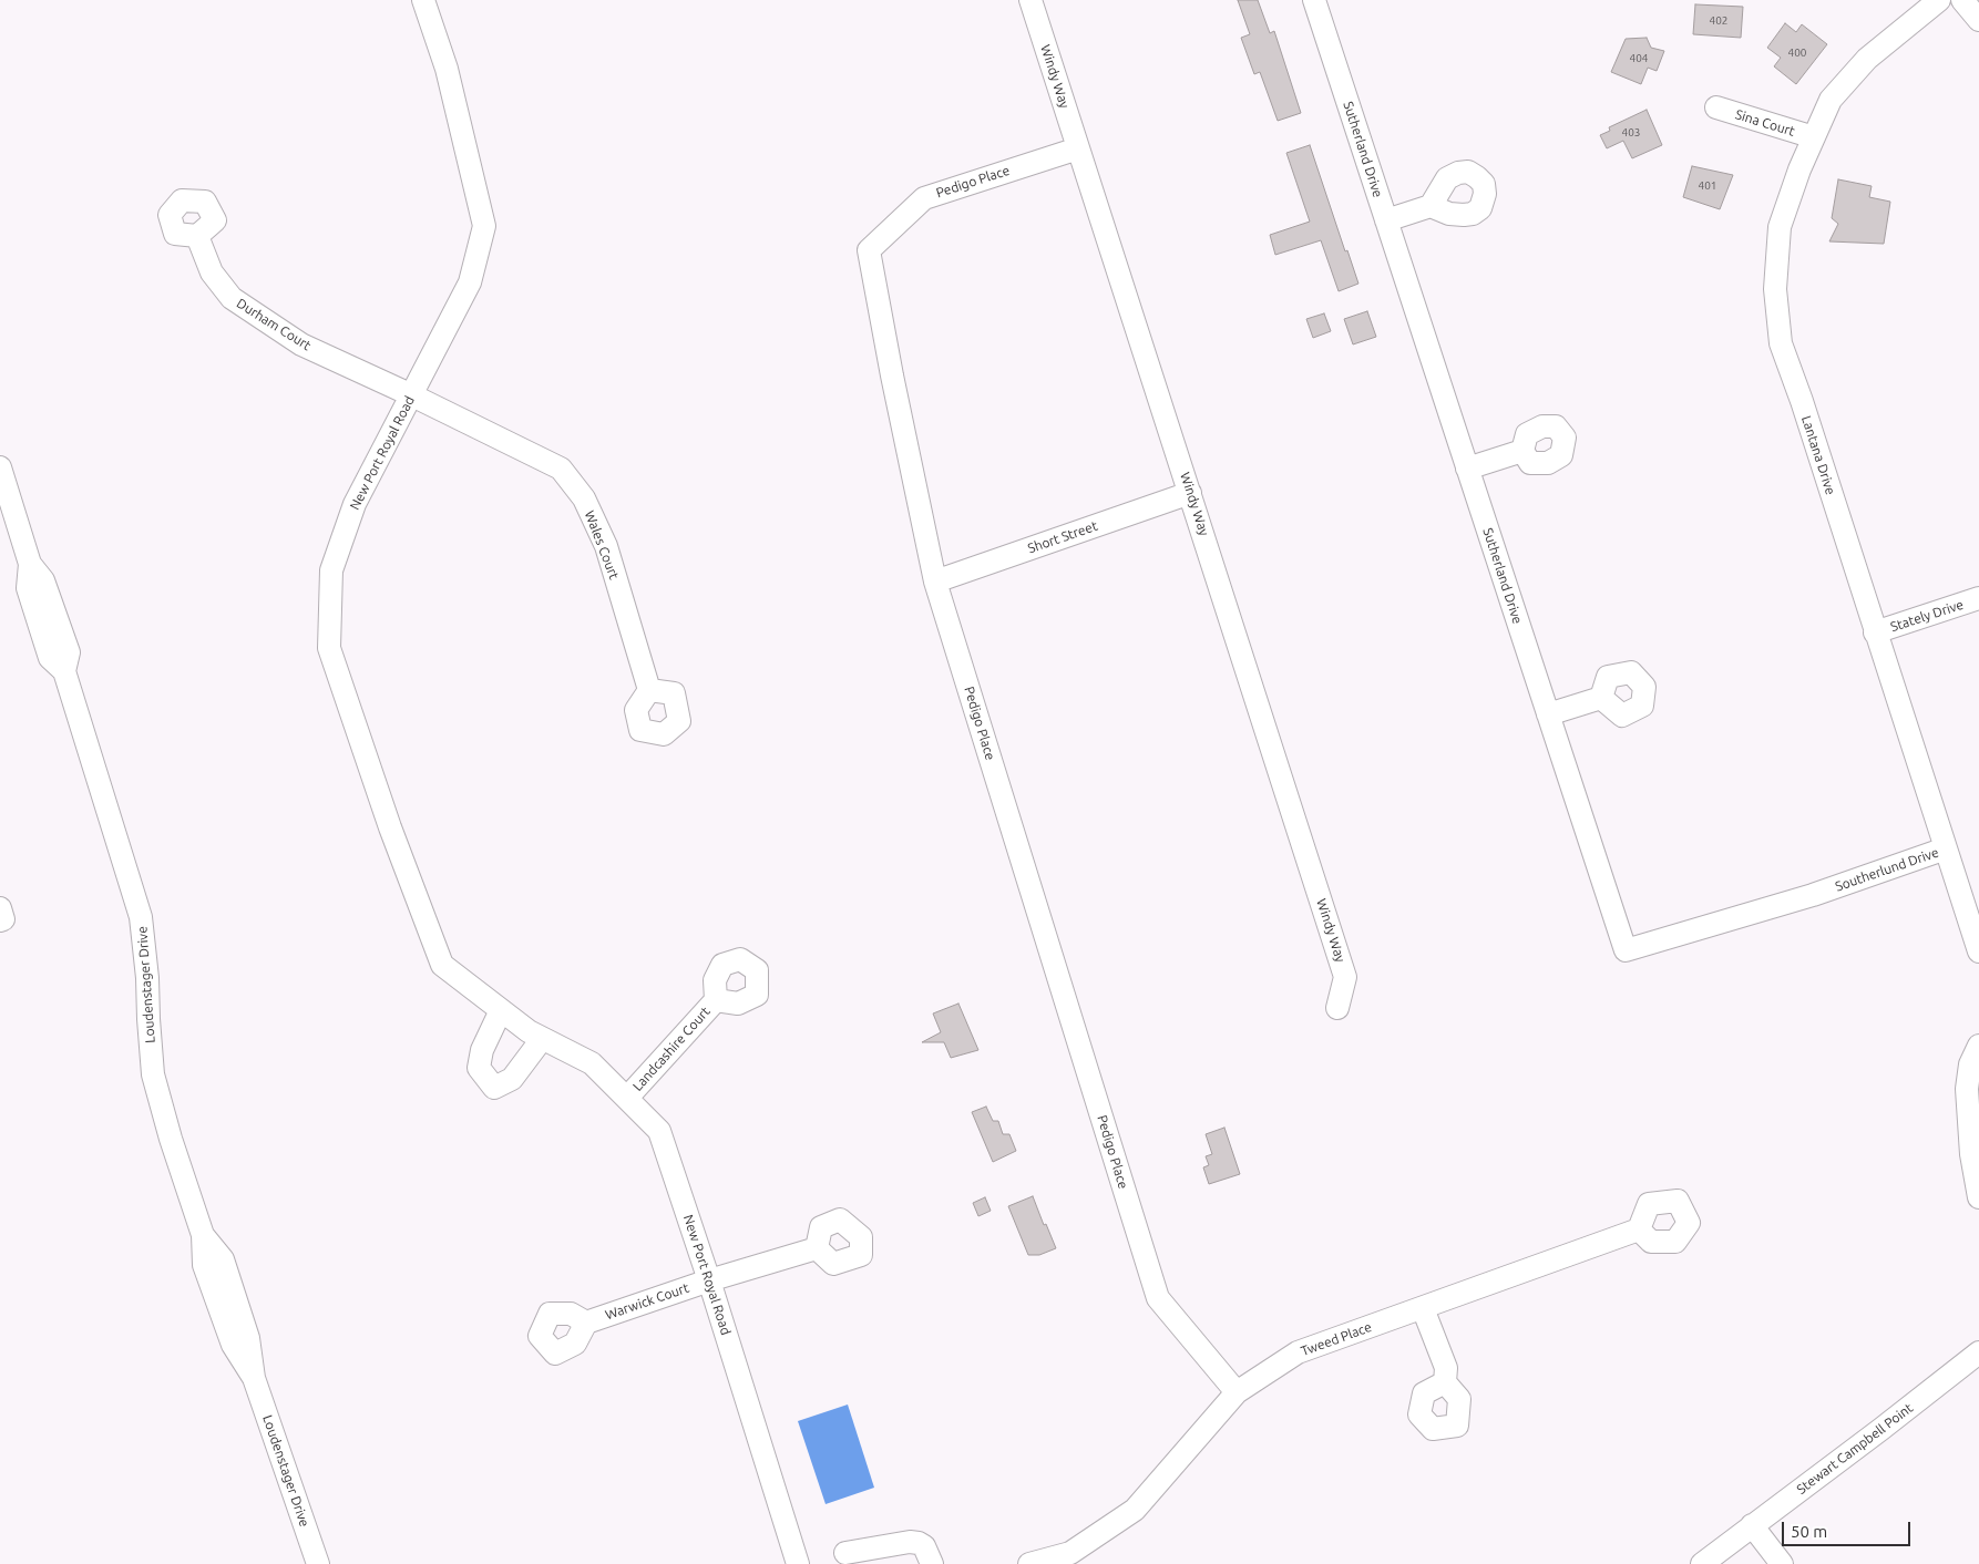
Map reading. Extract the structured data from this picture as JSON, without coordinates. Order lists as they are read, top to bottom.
{
  "streets": {
    "street": [
      "Windy Way",
      "Sina Court",
      "Sutherland Drive",
      "Pedigo Place",
      "Durham Court",
      "New Port Royal Road",
      "Lantana Drive",
      "Short Street",
      "Wales Court",
      "Stately Drive",
      "Southerlund Drive",
      "Loudenstager Drive",
      "Landcashire Court",
      "Warwick Court",
      "Tweed Place",
      "Stewart Campbell Point"
    ]
  },
  "crossings": [
    ["Windy Way", "Pedigo Place"],
    ["Windy Way", "Short Street"],
    ["Sina Court", "Lantana Drive"],
    ["Sutherland Drive", "Southerlund Drive"],
    ["Pedigo Place", "Short Street"],
    ["Pedigo Place", "Tweed Place"],
    ["Durham Court", "New Port Royal Road"],
    ["Durham Court", "Wales Court"],
    ["New Port Royal Road", "Wales Court"],
    ["New Port Royal Road", "Landcashire Court"],
    ["New Port Royal Road", "Warwick Court"],
    ["Lantana Drive", "Stately Drive"],
    ["Lantana Drive", "Southerlund Drive"]
  ],
  "house_numbers": [
    "402",
    "400",
    "404",
    "403",
    "401"
  ],
  "scale_bar": "50 m"
}
